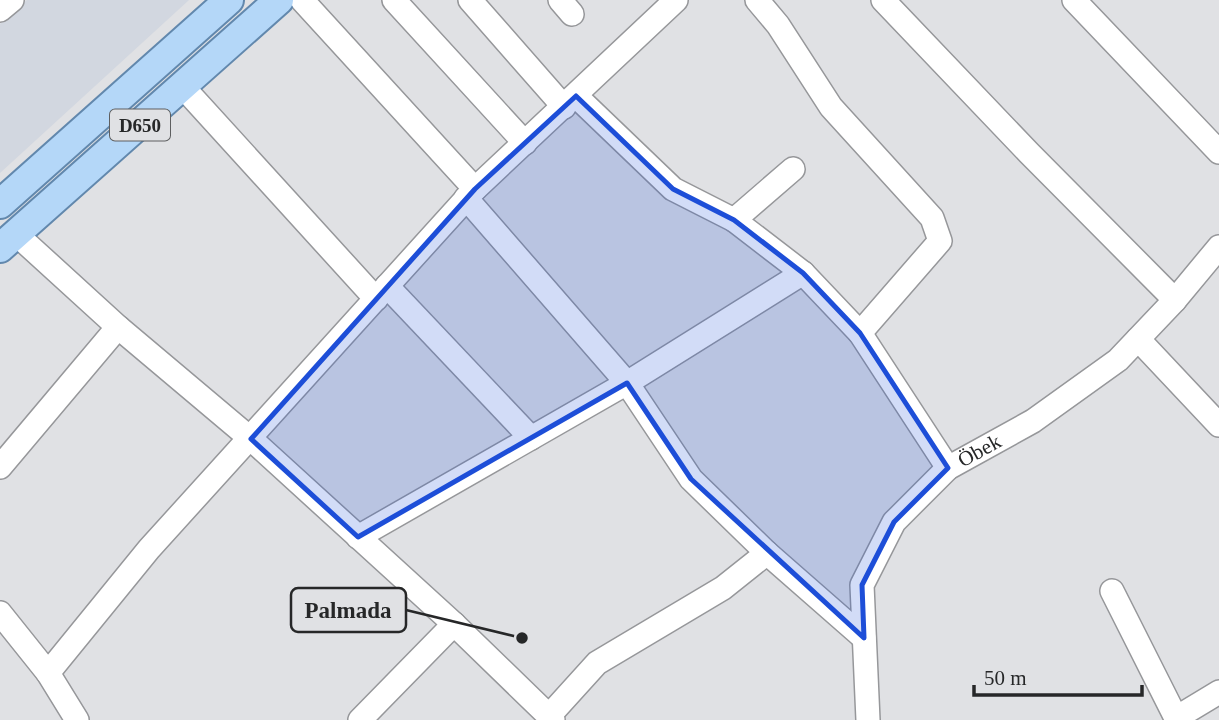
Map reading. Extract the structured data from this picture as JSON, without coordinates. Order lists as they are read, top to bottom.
{
  "streets": {
    "main road": ["D650"],
    "street": ["Öbek"]
  },
  "places": ["Palmada"],
  "scale_bar": "50 m"
}
